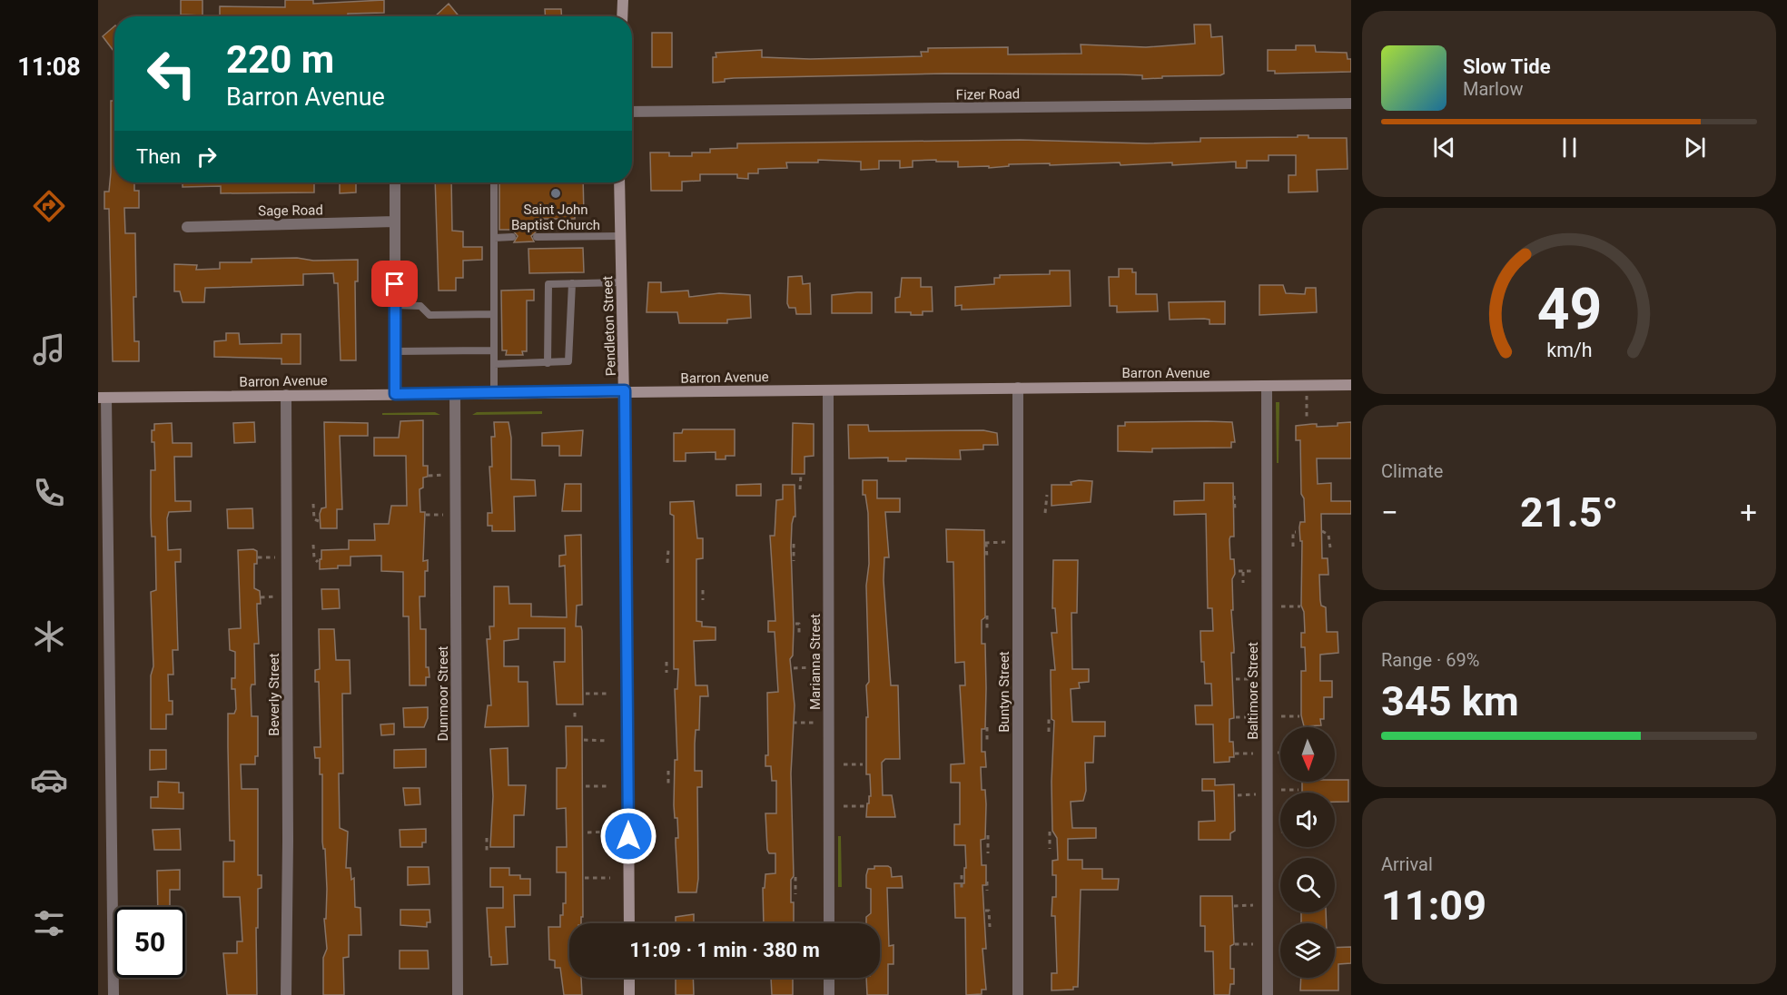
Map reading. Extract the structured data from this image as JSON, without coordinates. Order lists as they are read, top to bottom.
{
  "streets": {
    "main road": ["Pendleton Street", "Barron Avenue"],
    "street": [
      "Fizer Road",
      "Sage Road",
      "Marianna Street",
      "Baltimore Street",
      "Buntyn Street",
      "Dunmoor Street",
      "Beverly Street"
    ]
  },
  "crossings": [
    ["Pendleton Street", "Barron Avenue"],
    ["Barron Avenue", "Marianna Street"],
    ["Barron Avenue", "Baltimore Street"],
    ["Barron Avenue", "Buntyn Street"],
    ["Barron Avenue", "Dunmoor Street"],
    ["Barron Avenue", "Beverly Street"]
  ],
  "places": ["Saint John Baptist Church"],
  "north": "bottom",
  "page": {
    "tabs": "11:08",
    "turn": ["220 m", "Barron Avenue"],
    "song": ["Slow Tide", "Marlow"],
    "then": "Then",
    "tile": [
      "Climate",
      ["Range · 69%", "345 km"],
      ["Arrival", "11:09"]
    ],
    "heat": ["−", "21.5°", "+"],
    "limit": "50",
    "trip": "11:09 · 1 min · 380 m",
    "gauge": ["49", "km/h"]
  }
}
